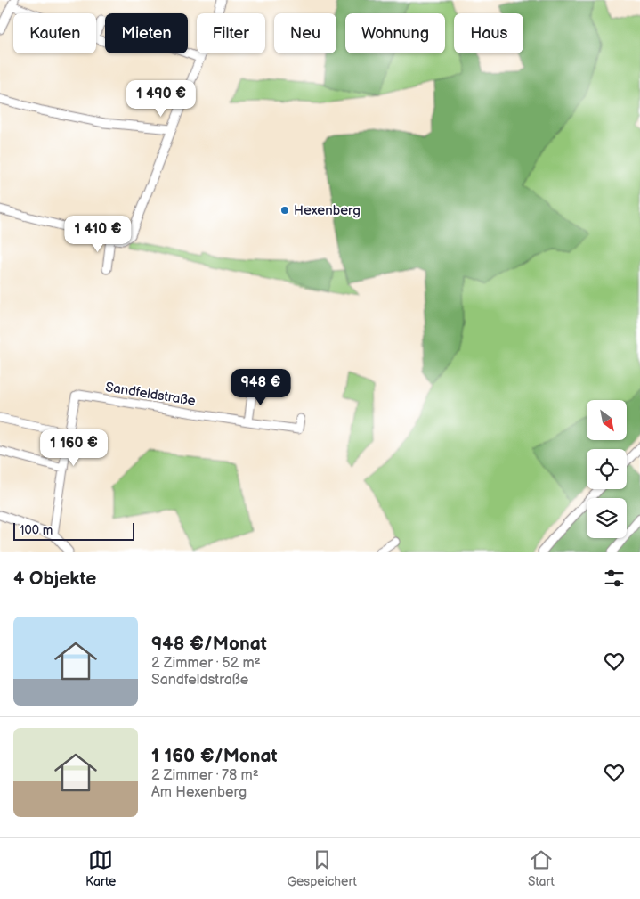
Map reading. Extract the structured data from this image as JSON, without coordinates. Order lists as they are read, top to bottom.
{
  "streets": {
    "street": ["Sandfeldstraße"]
  },
  "places": ["Hexenberg"],
  "scale_bar": "100 m",
  "north": "bottom right",
  "page": {
    "chip": [
      "Kaufen",
      "Mieten",
      "Filter",
      "Neu",
      "Wohnung",
      "Haus"
    ],
    "price": [
      "1 490 €",
      "1 410 €",
      "948 €",
      "1 160 €"
    ],
    "scale": "100 m",
    "heading": "4 Objekte",
    "list": [
      {
        "name": "948 €/Monat",
        "note": "2 Zimmer · 52 m² · Sandfeldstraße"
      },
      {
        "name": "1 160 €/Monat",
        "note": "2 Zimmer · 78 m² · Am Hexenberg"
      }
    ],
    "tabs": ["Karte", "Gespeichert", "Start"]
  }
}
